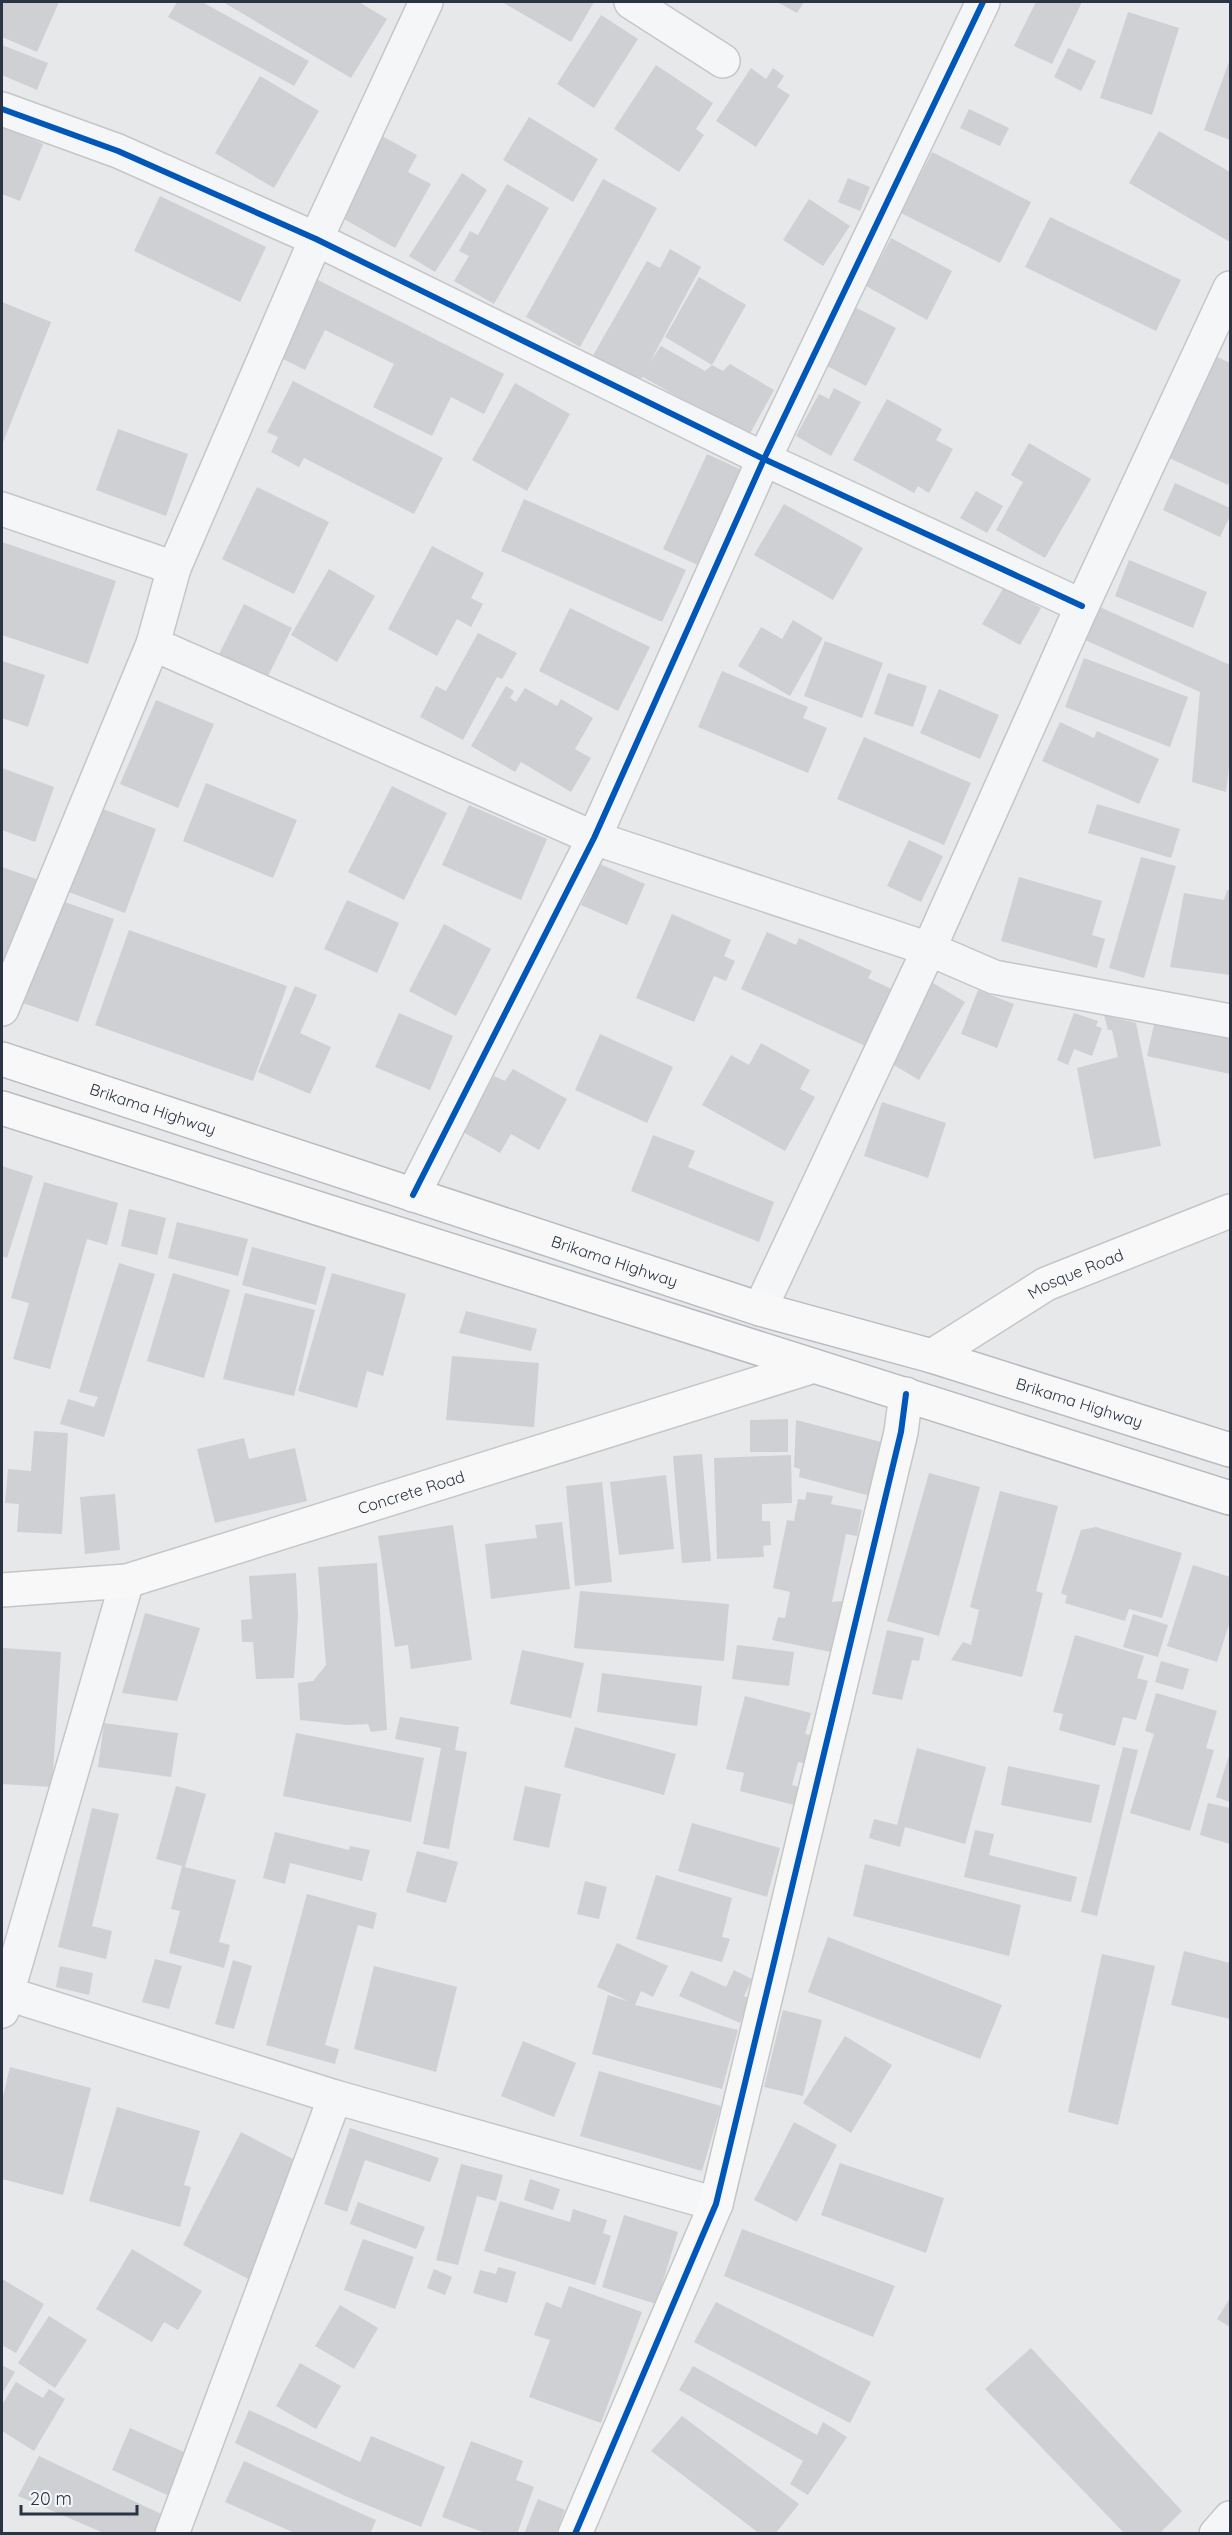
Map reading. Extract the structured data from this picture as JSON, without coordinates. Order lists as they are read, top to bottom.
{
  "streets": {
    "main road": ["Brikama Highway", "Mosque Road", "Concrete Road"]
  },
  "crossings": [
    ["Brikama Highway", "Mosque Road"]
  ],
  "scale_bar": "20 m"
}
